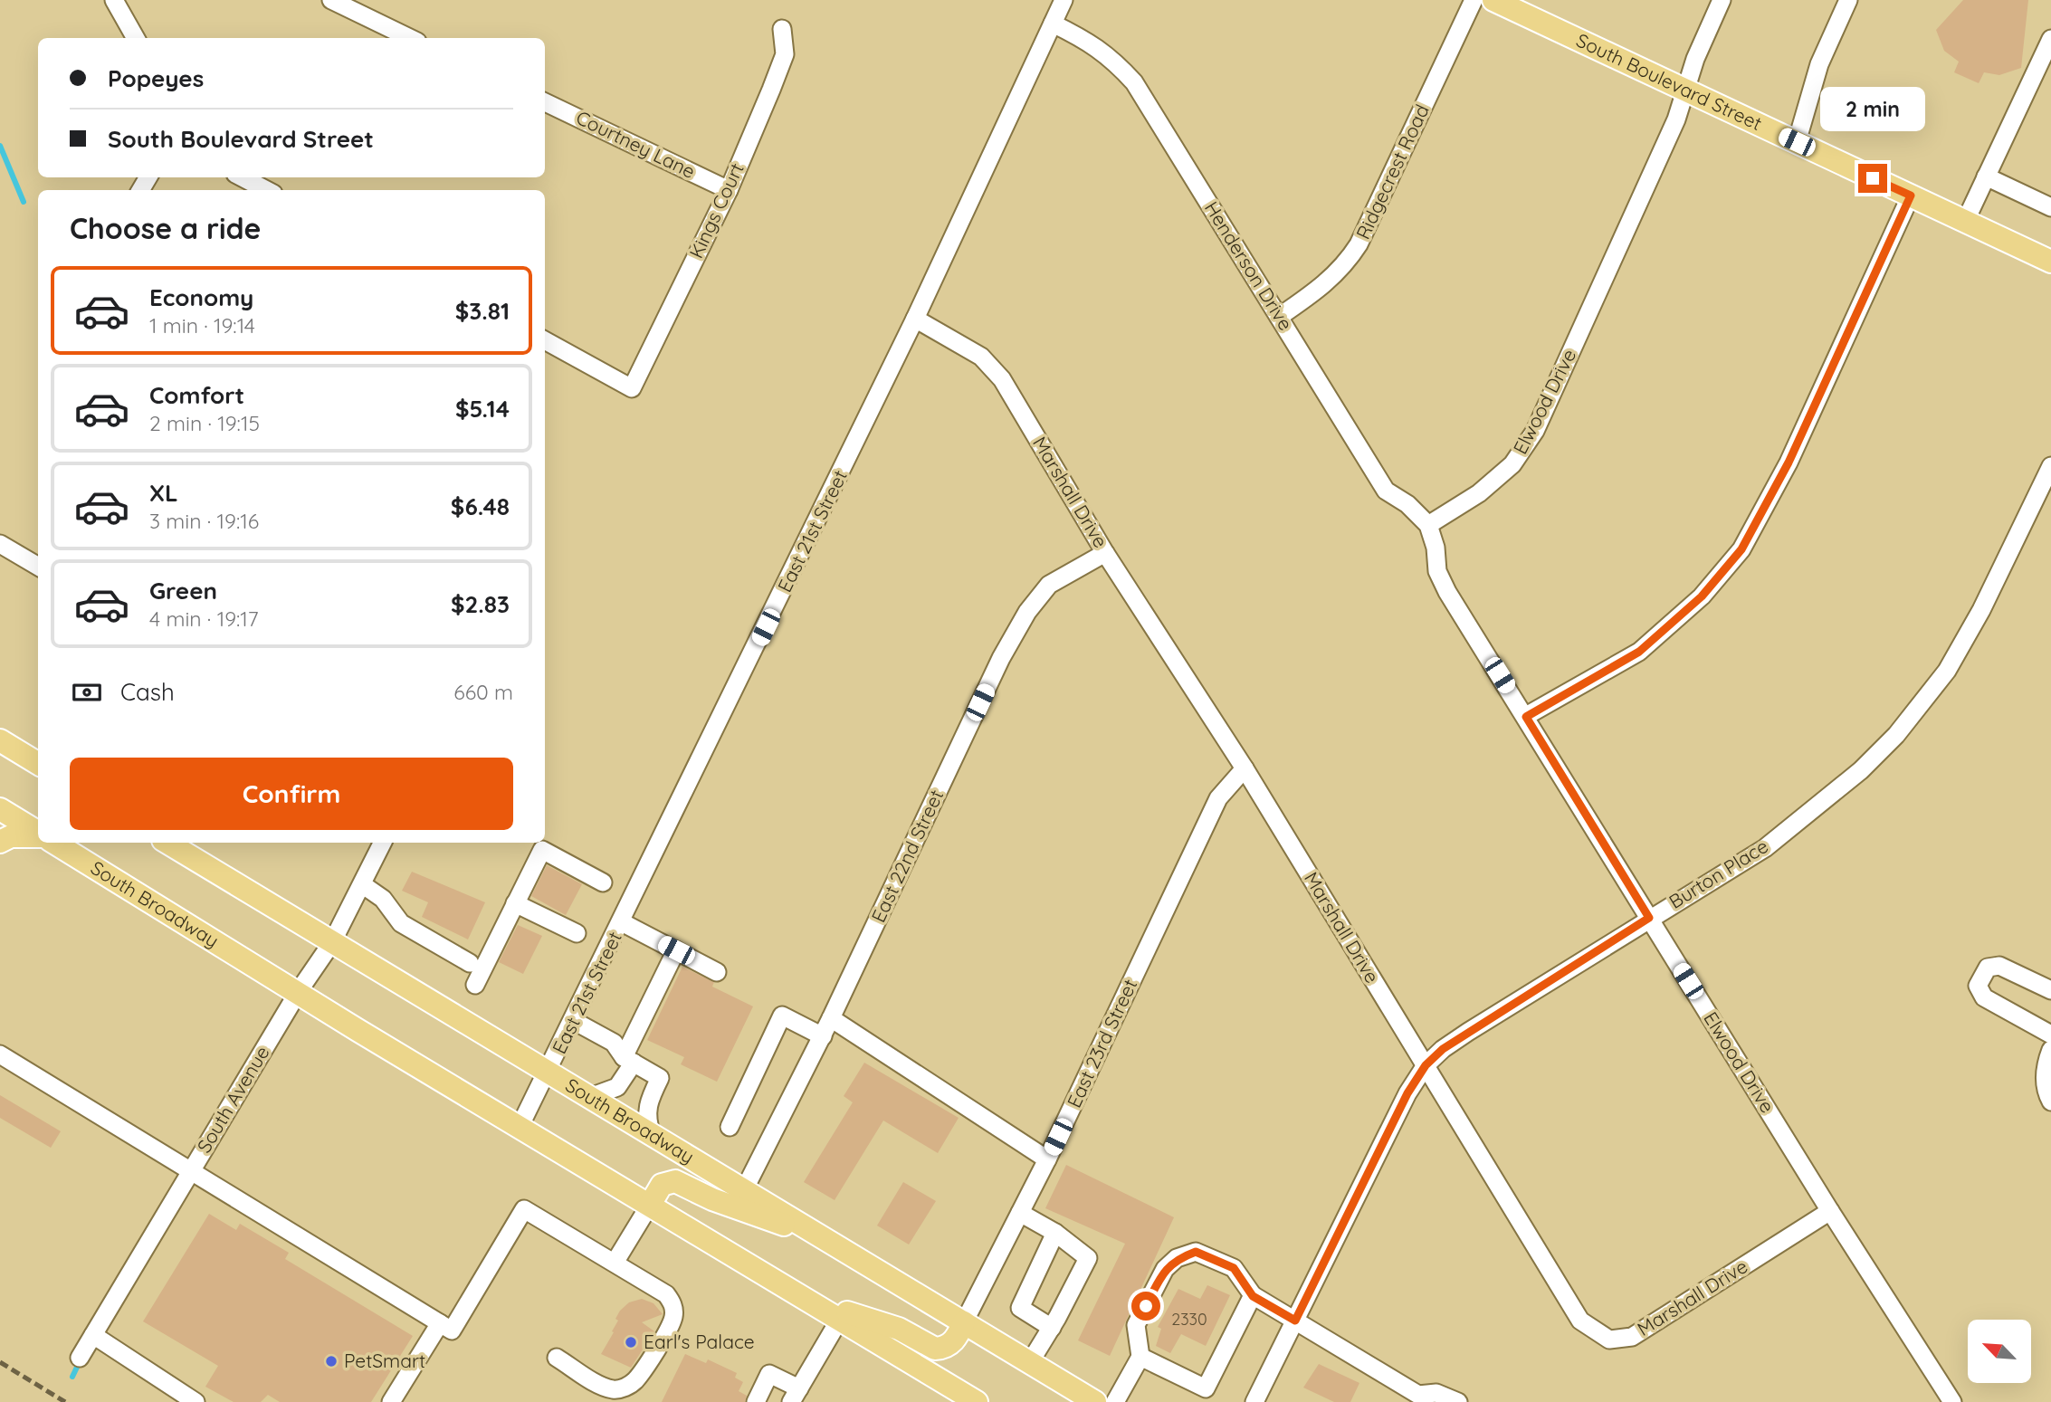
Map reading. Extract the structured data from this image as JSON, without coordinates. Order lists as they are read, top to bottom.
{
  "streets": {
    "main road": ["South Boulevard Street", "South Broadway"],
    "street": [
      "Courtney Lane",
      "Ridgecrest Road",
      "Kings Court",
      "Henderson Drive",
      "Elwood Drive",
      "Marshall Drive",
      "East 21st Street",
      "East 22nd Street",
      "Burton Place",
      "East 23rd Street",
      "South Avenue"
    ]
  },
  "crossings": [
    ["South Boulevard Street", "Elwood Drive"],
    ["Courtney Lane", "Kings Court"],
    ["Ridgecrest Road", "Henderson Drive"],
    ["Henderson Drive", "Elwood Drive"],
    ["Henderson Drive", "East 21st Street"],
    ["Elwood Drive", "Marshall Drive"],
    ["Elwood Drive", "Burton Place"],
    ["Marshall Drive", "East 21st Street"],
    ["Marshall Drive", "East 22nd Street"],
    ["Marshall Drive", "Burton Place"],
    ["Marshall Drive", "East 23rd Street"],
    ["East 21st Street", "South Broadway"],
    ["East 22nd Street", "South Broadway"],
    ["South Broadway", "East 23rd Street"],
    ["South Broadway", "South Avenue"]
  ],
  "places": ["Earl's Palace", "PetSmart"],
  "house_numbers": ["2330"],
  "north": "top left",
  "page": {
    "banner": ["Popeyes", "South Boulevard Street"],
    "bubble": "2 min",
    "heading": "Choose a ride",
    "list": [
      {
        "name": "Economy",
        "note": "1 min · 19:14",
        "value": "$3.81"
      },
      {
        "name": "Comfort",
        "note": "2 min · 19:15",
        "value": "$5.14"
      },
      {
        "name": "XL",
        "note": "3 min · 19:16",
        "value": "$6.48"
      },
      {
        "name": "Green",
        "note": "4 min · 19:17",
        "value": "$2.83"
      }
    ],
    "pay": ["Cash", "660 m"],
    "buttons": "Confirm"
  }
}
